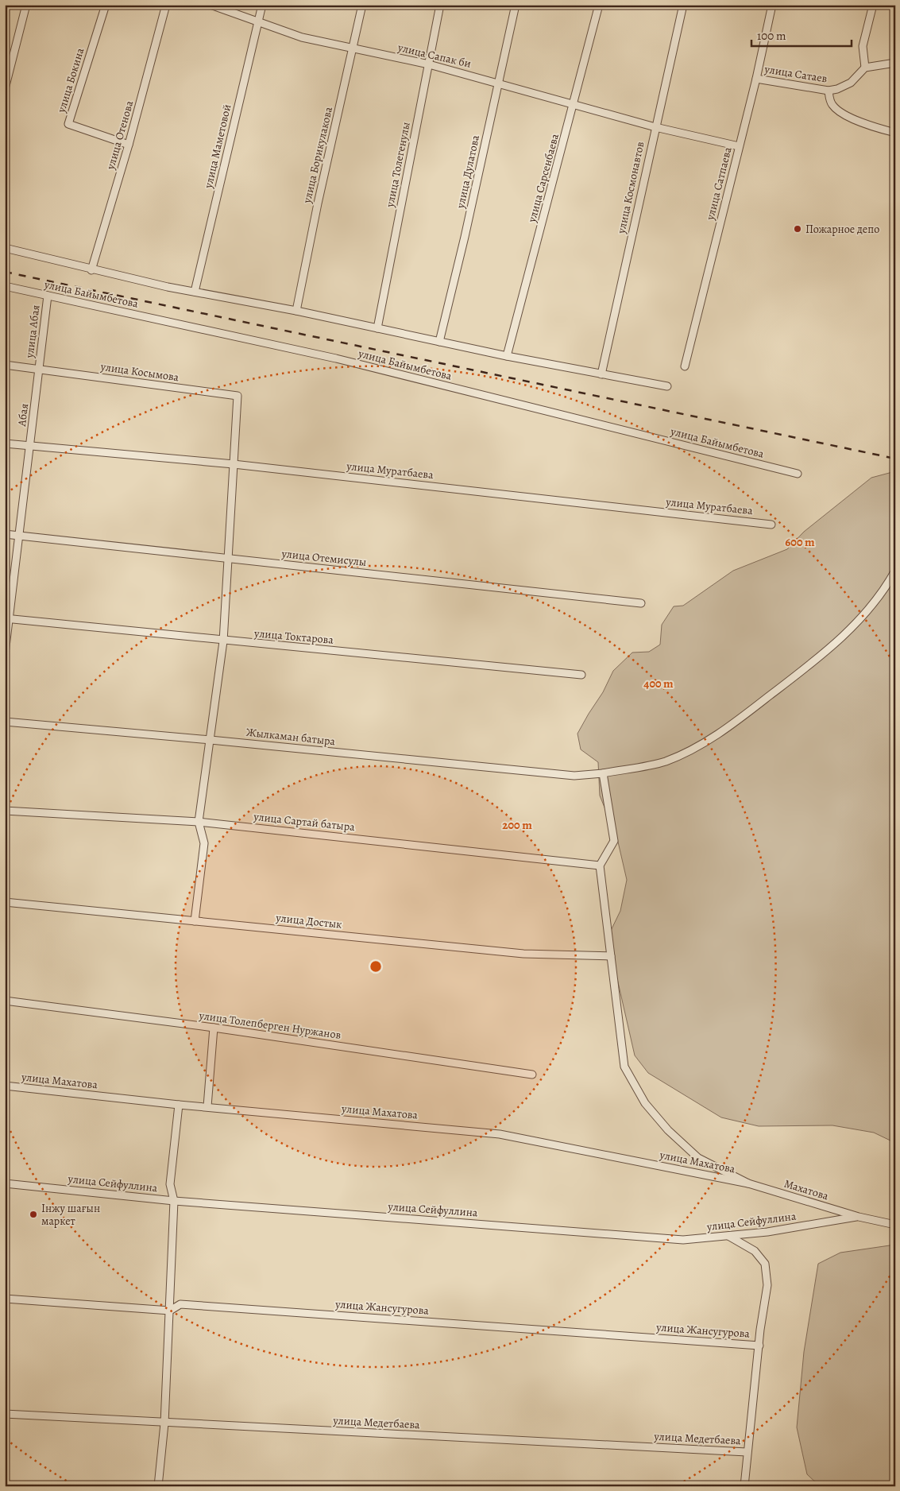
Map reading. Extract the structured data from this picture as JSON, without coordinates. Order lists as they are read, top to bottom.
{
  "streets": {
    "street": [
      "улица Сапак би",
      "улица Сатаев",
      "улица Бокина",
      "улица Отенова",
      "улица Маметовой",
      "улица Борикулакова",
      "улица Толегенулы",
      "улица Дулатова",
      "улица Сарсенбаева",
      "улица Сатпаева",
      "улица Космонавтов",
      "улица Байымбетова",
      "улица Абая",
      "улица Косымова",
      "Абая",
      "улица Муратбаева",
      "улица Отемисулы",
      "улица Токтарова",
      "Жылкаман батыра",
      "улица Сартай батыра",
      "улица Достык",
      "улица Толепберген Нуржанов",
      "улица Махатова",
      "улица Сейфуллина",
      "Махатова",
      "улица Жансугурова",
      "улица Медетбаева"
    ]
  },
  "crossings": [
    ["улица Сапак би", "улица Маметовой"],
    ["улица Сапак би", "улица Борикулакова"],
    ["улица Сапак би", "улица Толегенулы"],
    ["улица Сапак би", "улица Дулатова"],
    ["улица Сапак би", "улица Сарсенбаева"],
    ["улица Сапак би", "улица Сатпаева"],
    ["улица Сапак би", "улица Космонавтов"],
    ["улица Сатаев", "улица Сатпаева"],
    ["улица Бокина", "улица Отенова"],
    ["улица Байымбетова", "улица Абая"],
    ["улица Абая", "улица Косымова"],
    ["улица Абая", "Абая"],
    ["улица Косымова", "Абая"],
    ["улица Косымова", "улица Муратбаева"],
    ["Абая", "улица Муратбаева"],
    ["Абая", "улица Отемисулы"],
    ["Абая", "улица Токтарова"],
    ["улица Махатова", "Махатова"],
    ["улица Сейфуллина", "Махатова"]
  ],
  "places": ["Пожарное депо", "Інжу шағын маркет"],
  "scale_bar": "100 m",
  "rings": ["600 m", "400 m", "200 m"]
}
